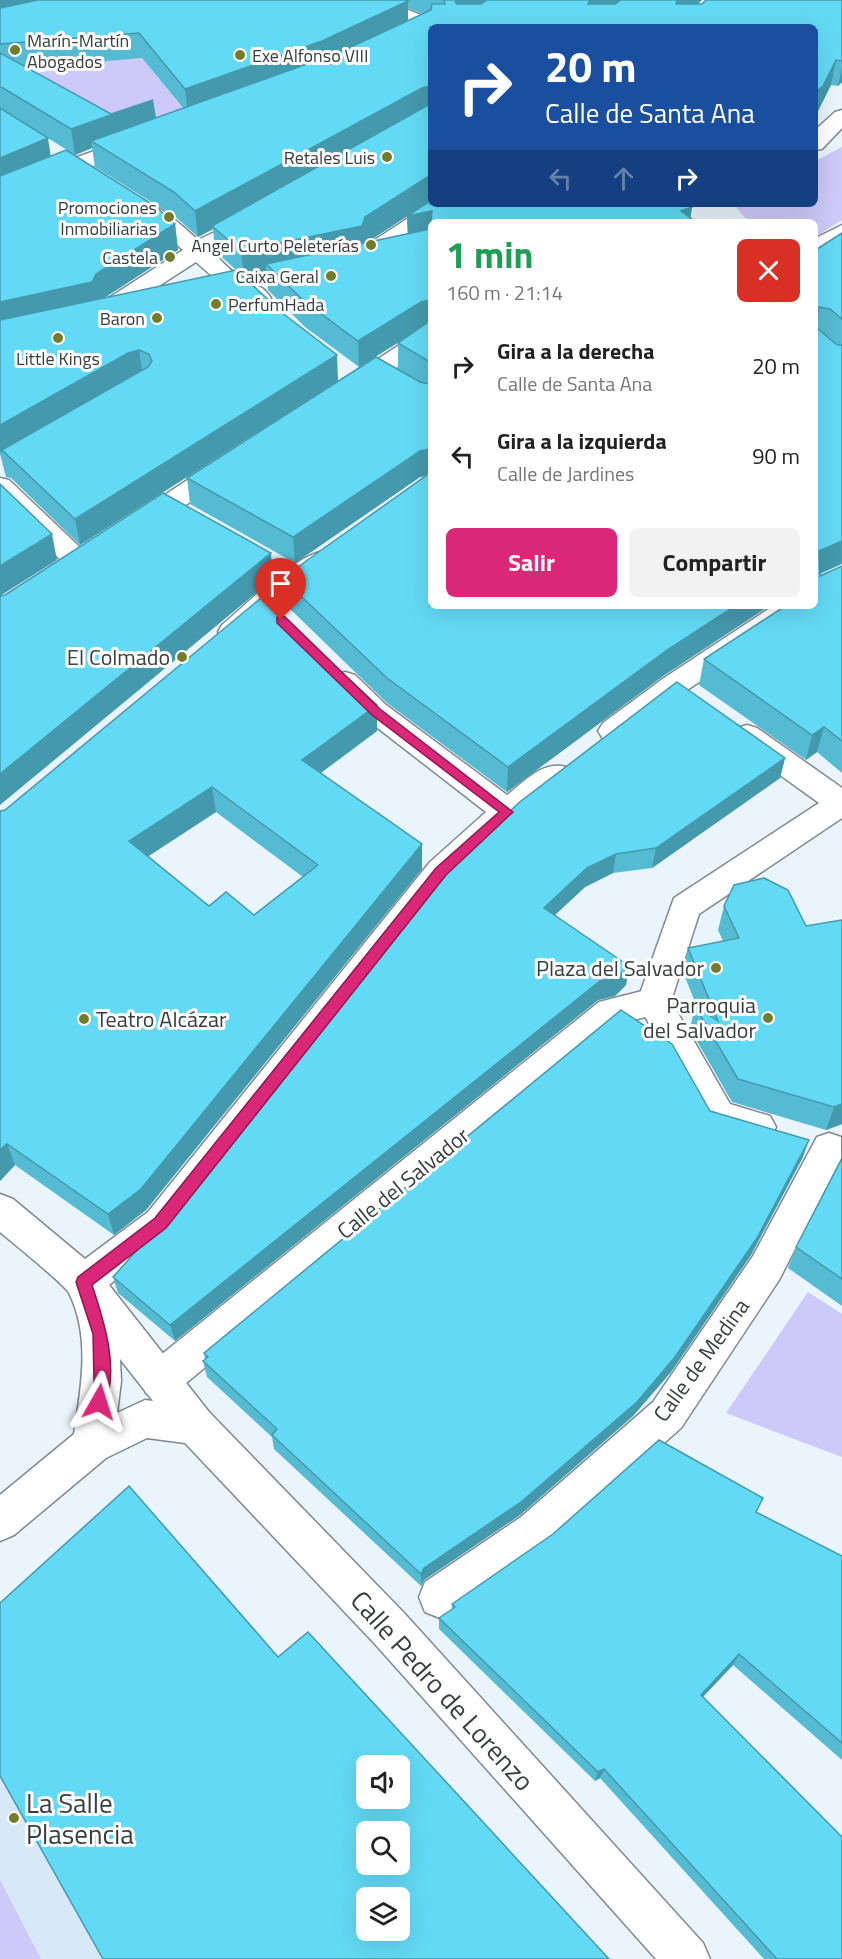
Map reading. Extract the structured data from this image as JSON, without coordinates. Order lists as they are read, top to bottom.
{
  "streets": {
    "street": ["Calle del Salvador", "Calle de Medina", "Calle Pedro de Lorenzo"]
  },
  "crossings": [
    ["Calle del Salvador", "Calle Pedro de Lorenzo"]
  ],
  "places": [
    "Marín-Martín Abogados",
    "Exe Alfonso VIII",
    "Retales Luis",
    "Promociones Inmobiliarias",
    "Angel Curto Peleterías",
    "Castela",
    "Caixa Geral",
    "PerfumHada",
    "Baron",
    "Little Kings",
    "El Colmado",
    "Plaza del Salvador",
    "Parroquia del Salvador",
    "Teatro Alcázar",
    "La Salle Plasencia"
  ],
  "page": {
    "turn": ["20 m", "Calle de Santa Ana"],
    "heading": ["1 min", "160 m · 21:14"],
    "list": [
      {
        "name": "Gira a la derecha",
        "note": "Calle de Santa Ana",
        "value": "20 m"
      },
      {
        "name": "Gira a la izquierda",
        "note": "Calle de Jardines",
        "value": "90 m"
      }
    ],
    "buttons": ["Salir", "Compartir"]
  }
}
